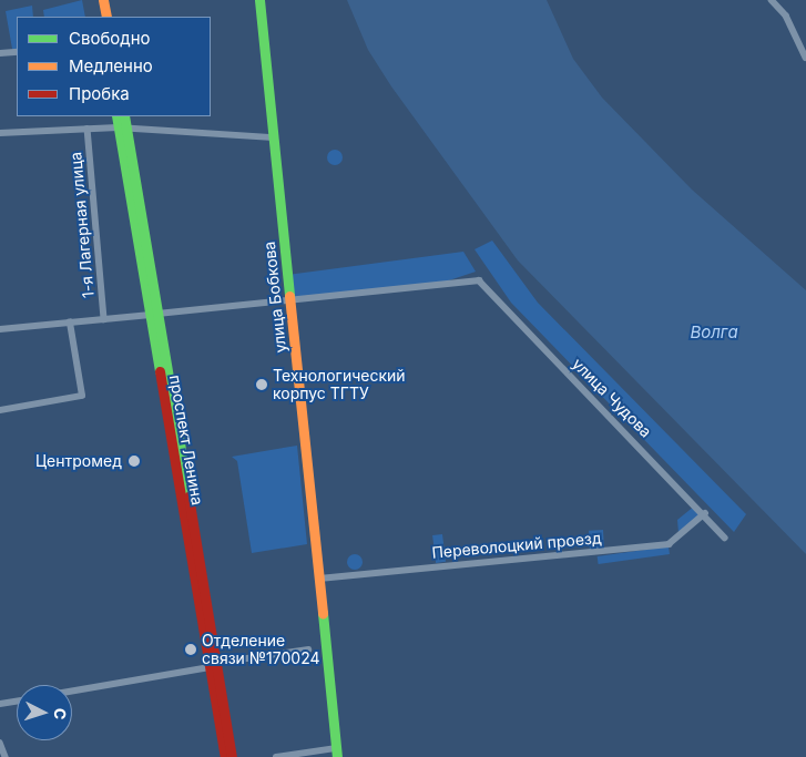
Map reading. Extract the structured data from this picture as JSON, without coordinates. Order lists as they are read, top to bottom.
{
  "streets": {
    "main road": ["улица Бобкова", "проспект Ленина"],
    "street": ["1-я Лагерная улица", "улица Чудова", "Переволоцкий проезд"]
  },
  "crossings": [
    ["улица Бобкова", "улица Чудова"],
    ["улица Бобкова", "Переволоцкий проезд"],
    ["улица Чудова", "Переволоцкий проезд"]
  ],
  "water": ["Волга"],
  "places": ["Технологический корпус ТГТУ", "Центромед", "Отделение связи №170024"],
  "legend": ["Свободно", "Медленно", "Пробка"],
  "north": "right"
}
